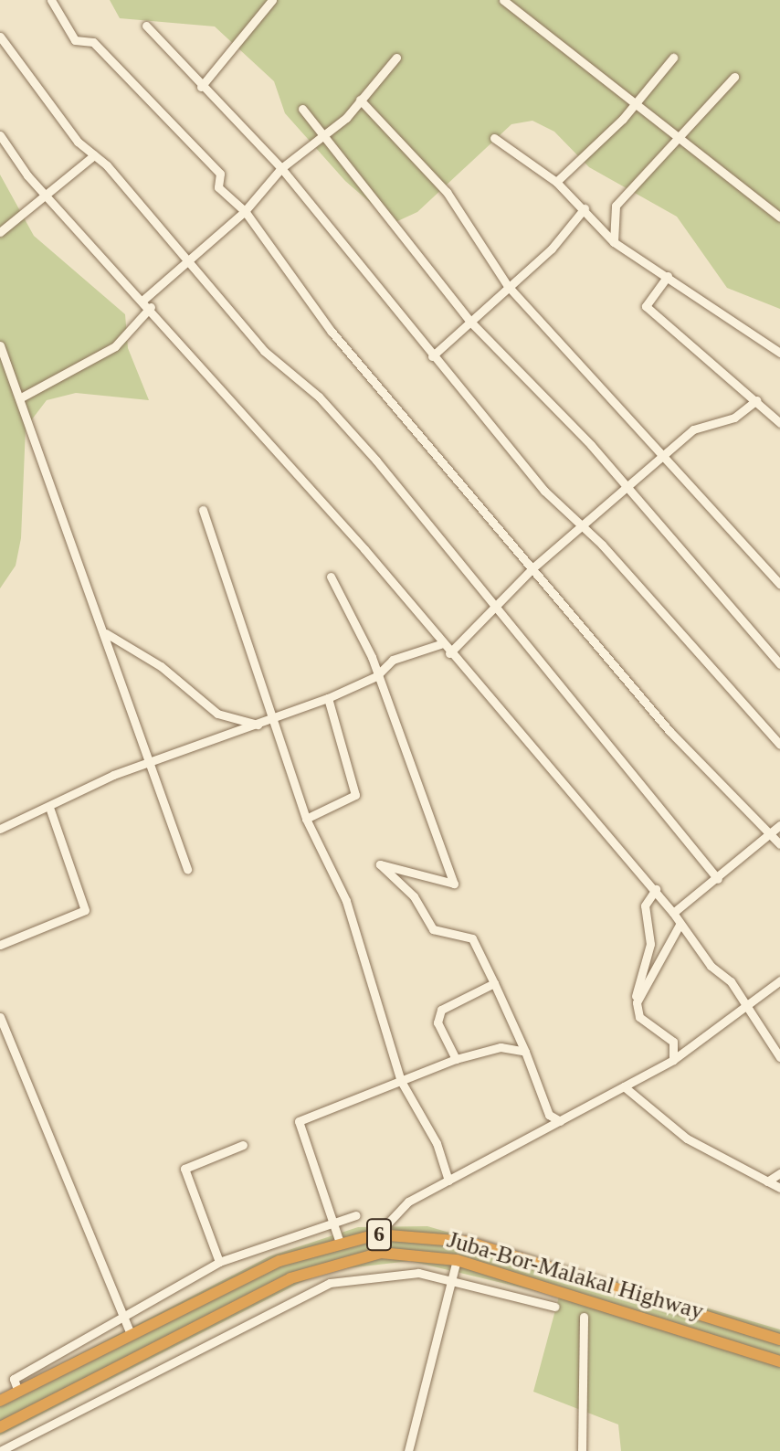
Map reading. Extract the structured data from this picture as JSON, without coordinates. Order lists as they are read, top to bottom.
{
  "streets": {
    "highway": ["6", "Juba-Bor-Malakal Highway"]
  }
}
